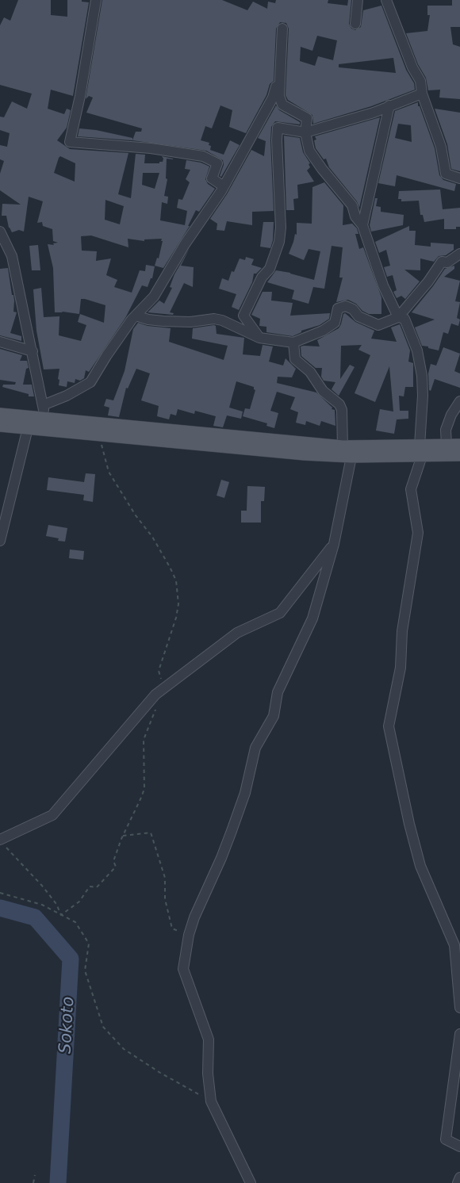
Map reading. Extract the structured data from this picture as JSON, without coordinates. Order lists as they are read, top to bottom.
{
  "water": ["Sokoto"]
}
